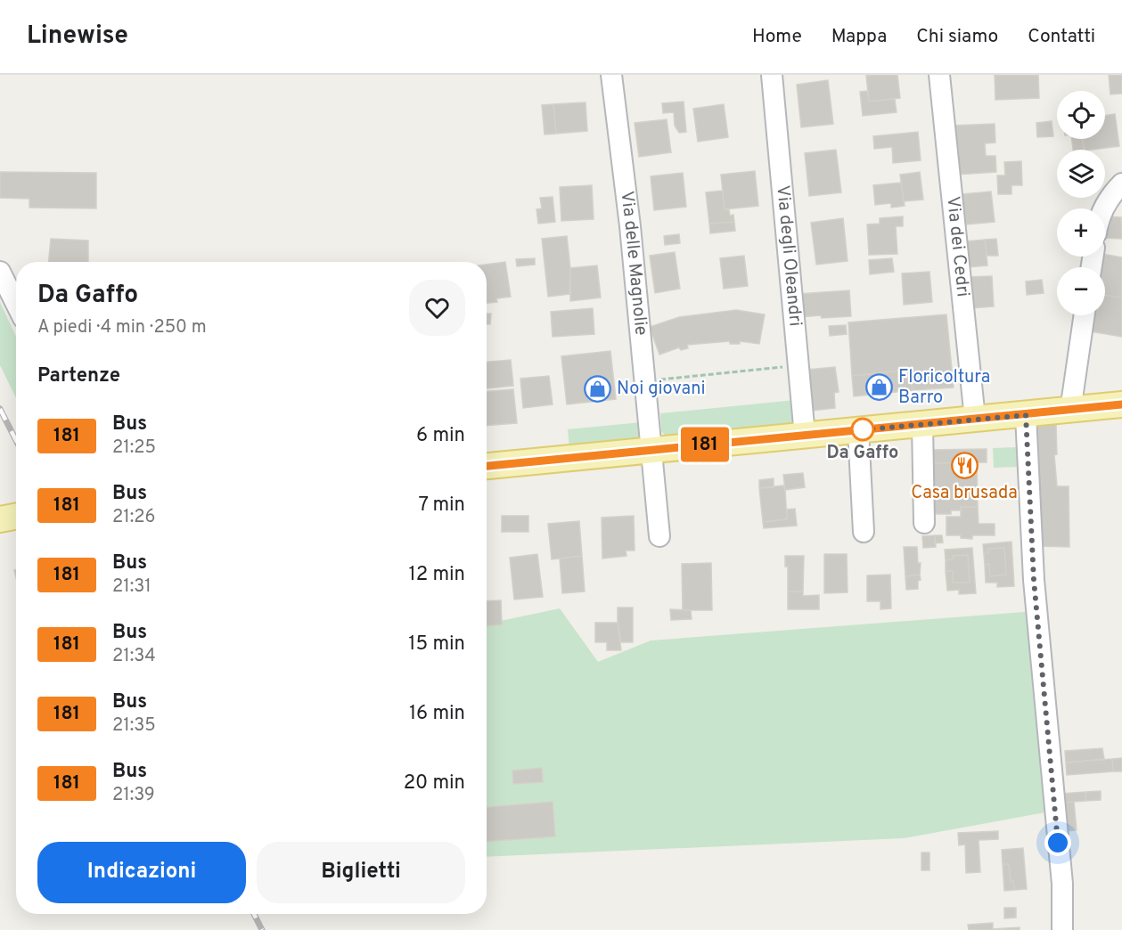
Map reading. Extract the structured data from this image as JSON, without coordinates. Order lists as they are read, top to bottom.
{
  "streets": {
    "street": ["Via dei Cedri", "Via degli Oleandri", "Via delle Magnolie"]
  },
  "places": {
    "shop": ["Floricoltura Barro", "Noi giovani"],
    "other": ["Da Gaffo"],
    "restaurant": ["Casa brusada"]
  },
  "lines": ["bus line 181"],
  "page": {
    "header": "Linewise",
    "nav": [
      "Home",
      "Mappa",
      "Chi siamo",
      "Contatti"
    ],
    "on_map": "181",
    "map_buttons": ["+", "−"],
    "heading": [
      ["Da Gaffo", "A piedi · 4 min · 250 m"],
      "Partenze"
    ],
    "list": [
      {
        "mark": "181",
        "name": "Bus",
        "note": "21:25",
        "value": "6 min"
      },
      {
        "mark": "181",
        "name": "Bus",
        "note": "21:26",
        "value": "7 min"
      },
      {
        "mark": "181",
        "name": "Bus",
        "note": "21:31",
        "value": "12 min"
      },
      {
        "mark": "181",
        "name": "Bus",
        "note": "21:34",
        "value": "15 min"
      },
      {
        "mark": "181",
        "name": "Bus",
        "note": "21:35",
        "value": "16 min"
      },
      {
        "mark": "181",
        "name": "Bus",
        "note": "21:39",
        "value": "20 min"
      }
    ],
    "buttons": ["Indicazioni", "Biglietti"]
  }
}
